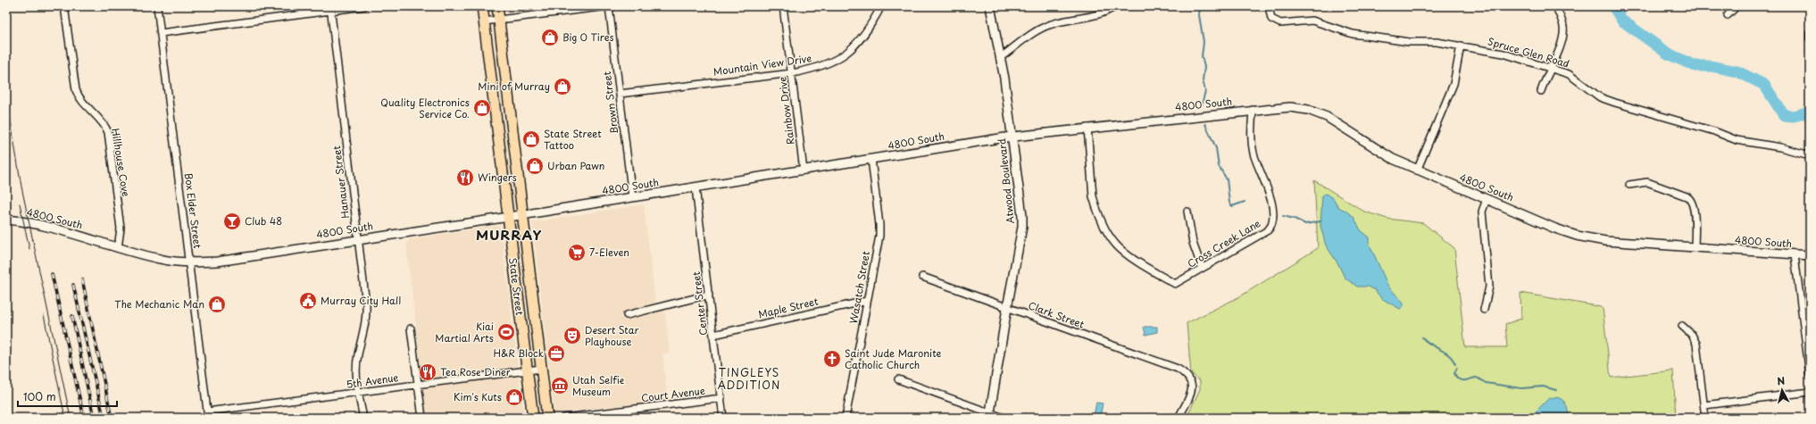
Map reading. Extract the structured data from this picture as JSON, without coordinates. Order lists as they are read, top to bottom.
{
  "streets": {
    "main road": ["State Street"],
    "street": [
      "Spruce Glen Road",
      "Mountain View Drive",
      "Brown Street",
      "4800 South",
      "Rainbow Drive",
      "Hillhouse Cove",
      "Atwood Boulevard",
      "Hanauer Street",
      "Box Elder Street",
      "Cross Creek Lane",
      "Wasatch Street",
      "Center Street",
      "Maple Street",
      "Clark Street",
      "5th Avenue",
      "Court Avenue"
    ]
  },
  "crossings": [
    ["Mountain View Drive", "Brown Street"],
    ["Mountain View Drive", "Rainbow Drive"],
    ["Brown Street", "4800 South"],
    ["4800 South", "Rainbow Drive"],
    ["4800 South", "Hillhouse Cove"],
    ["4800 South", "Atwood Boulevard"],
    ["4800 South", "Hanauer Street"],
    ["4800 South", "Box Elder Street"],
    ["4800 South", "Cross Creek Lane"],
    ["4800 South", "State Street"],
    ["4800 South", "Wasatch Street"],
    ["4800 South", "Center Street"],
    ["Atwood Boulevard", "Clark Street"],
    ["Hanauer Street", "5th Avenue"],
    ["Box Elder Street", "5th Avenue"],
    ["State Street", "5th Avenue"],
    ["Wasatch Street", "Maple Street"],
    ["Center Street", "Maple Street"],
    ["Center Street", "Court Avenue"]
  ],
  "districts": ["MURRAY", "TINGLEYS ADDITION"],
  "places": {
    "shop": [
      "Big O Tires",
      "Mini of Murray",
      "Quality Electronics Service Co.",
      "State Street Tattoo",
      "Urban Pawn",
      "The Mechanic Man",
      "Kim's Kuts"
    ],
    "restaurant": ["Wingers", "Tea Rose Diner"],
    "bar": ["Club 48"],
    "supermarket": ["7-Eleven"],
    "public building": ["Murray City Hall"],
    "sports": ["Kiai Martial Arts"],
    "theatre": ["Desert Star Playhouse"],
    "office": ["H&R Block"],
    "church": ["Saint Jude Maronite Catholic Church"],
    "museum": ["Utah Selfie Museum"]
  },
  "scale_bar": "100 m",
  "north": "top"
}
